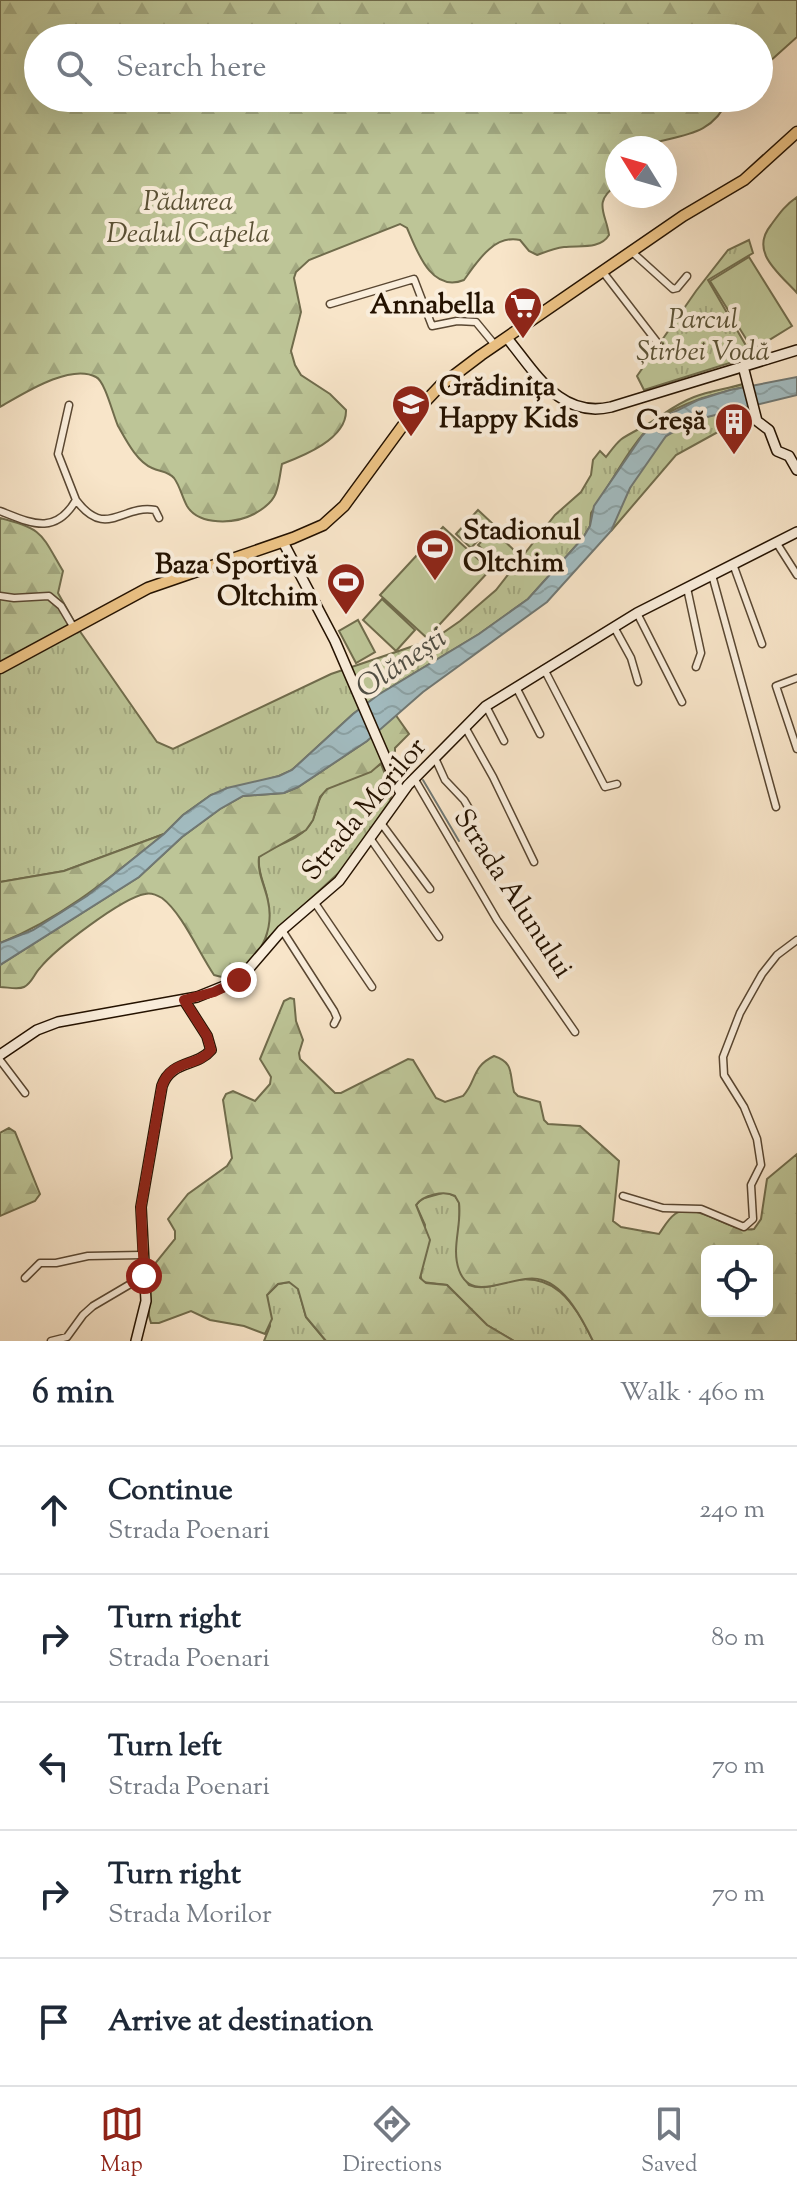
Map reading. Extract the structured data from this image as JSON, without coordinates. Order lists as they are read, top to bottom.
{
  "streets": {
    "street": ["Strada Morilor", "Strada Alunului"]
  },
  "crossings": [
    ["Strada Morilor", "Strada Alunului"]
  ],
  "water": ["Olănești"],
  "parks": ["Pădurea Dealul Capela", "Parcul Știrbei Vodă"],
  "places": {
    "supermarket": ["Annabella"],
    "school or university": ["Grădinița Happy Kids"],
    "building": ["Creșă"],
    "sports": ["Stadionul Oltchim", "Baza Sportivă Oltchim"]
  },
  "north": "top left",
  "page": {
    "search": "Search here",
    "heading": ["6 min", "Walk · 460 m"],
    "list": [
      ["Continue", "Strada Poenari", "240 m"],
      ["Turn right", "Strada Poenari", "80 m"],
      ["Turn left", "Strada Poenari", "70 m"],
      ["Turn right", "Strada Morilor", "70 m"],
      "Arrive at destination"
    ],
    "nav": ["Map", "Directions", "Saved"]
  }
}
